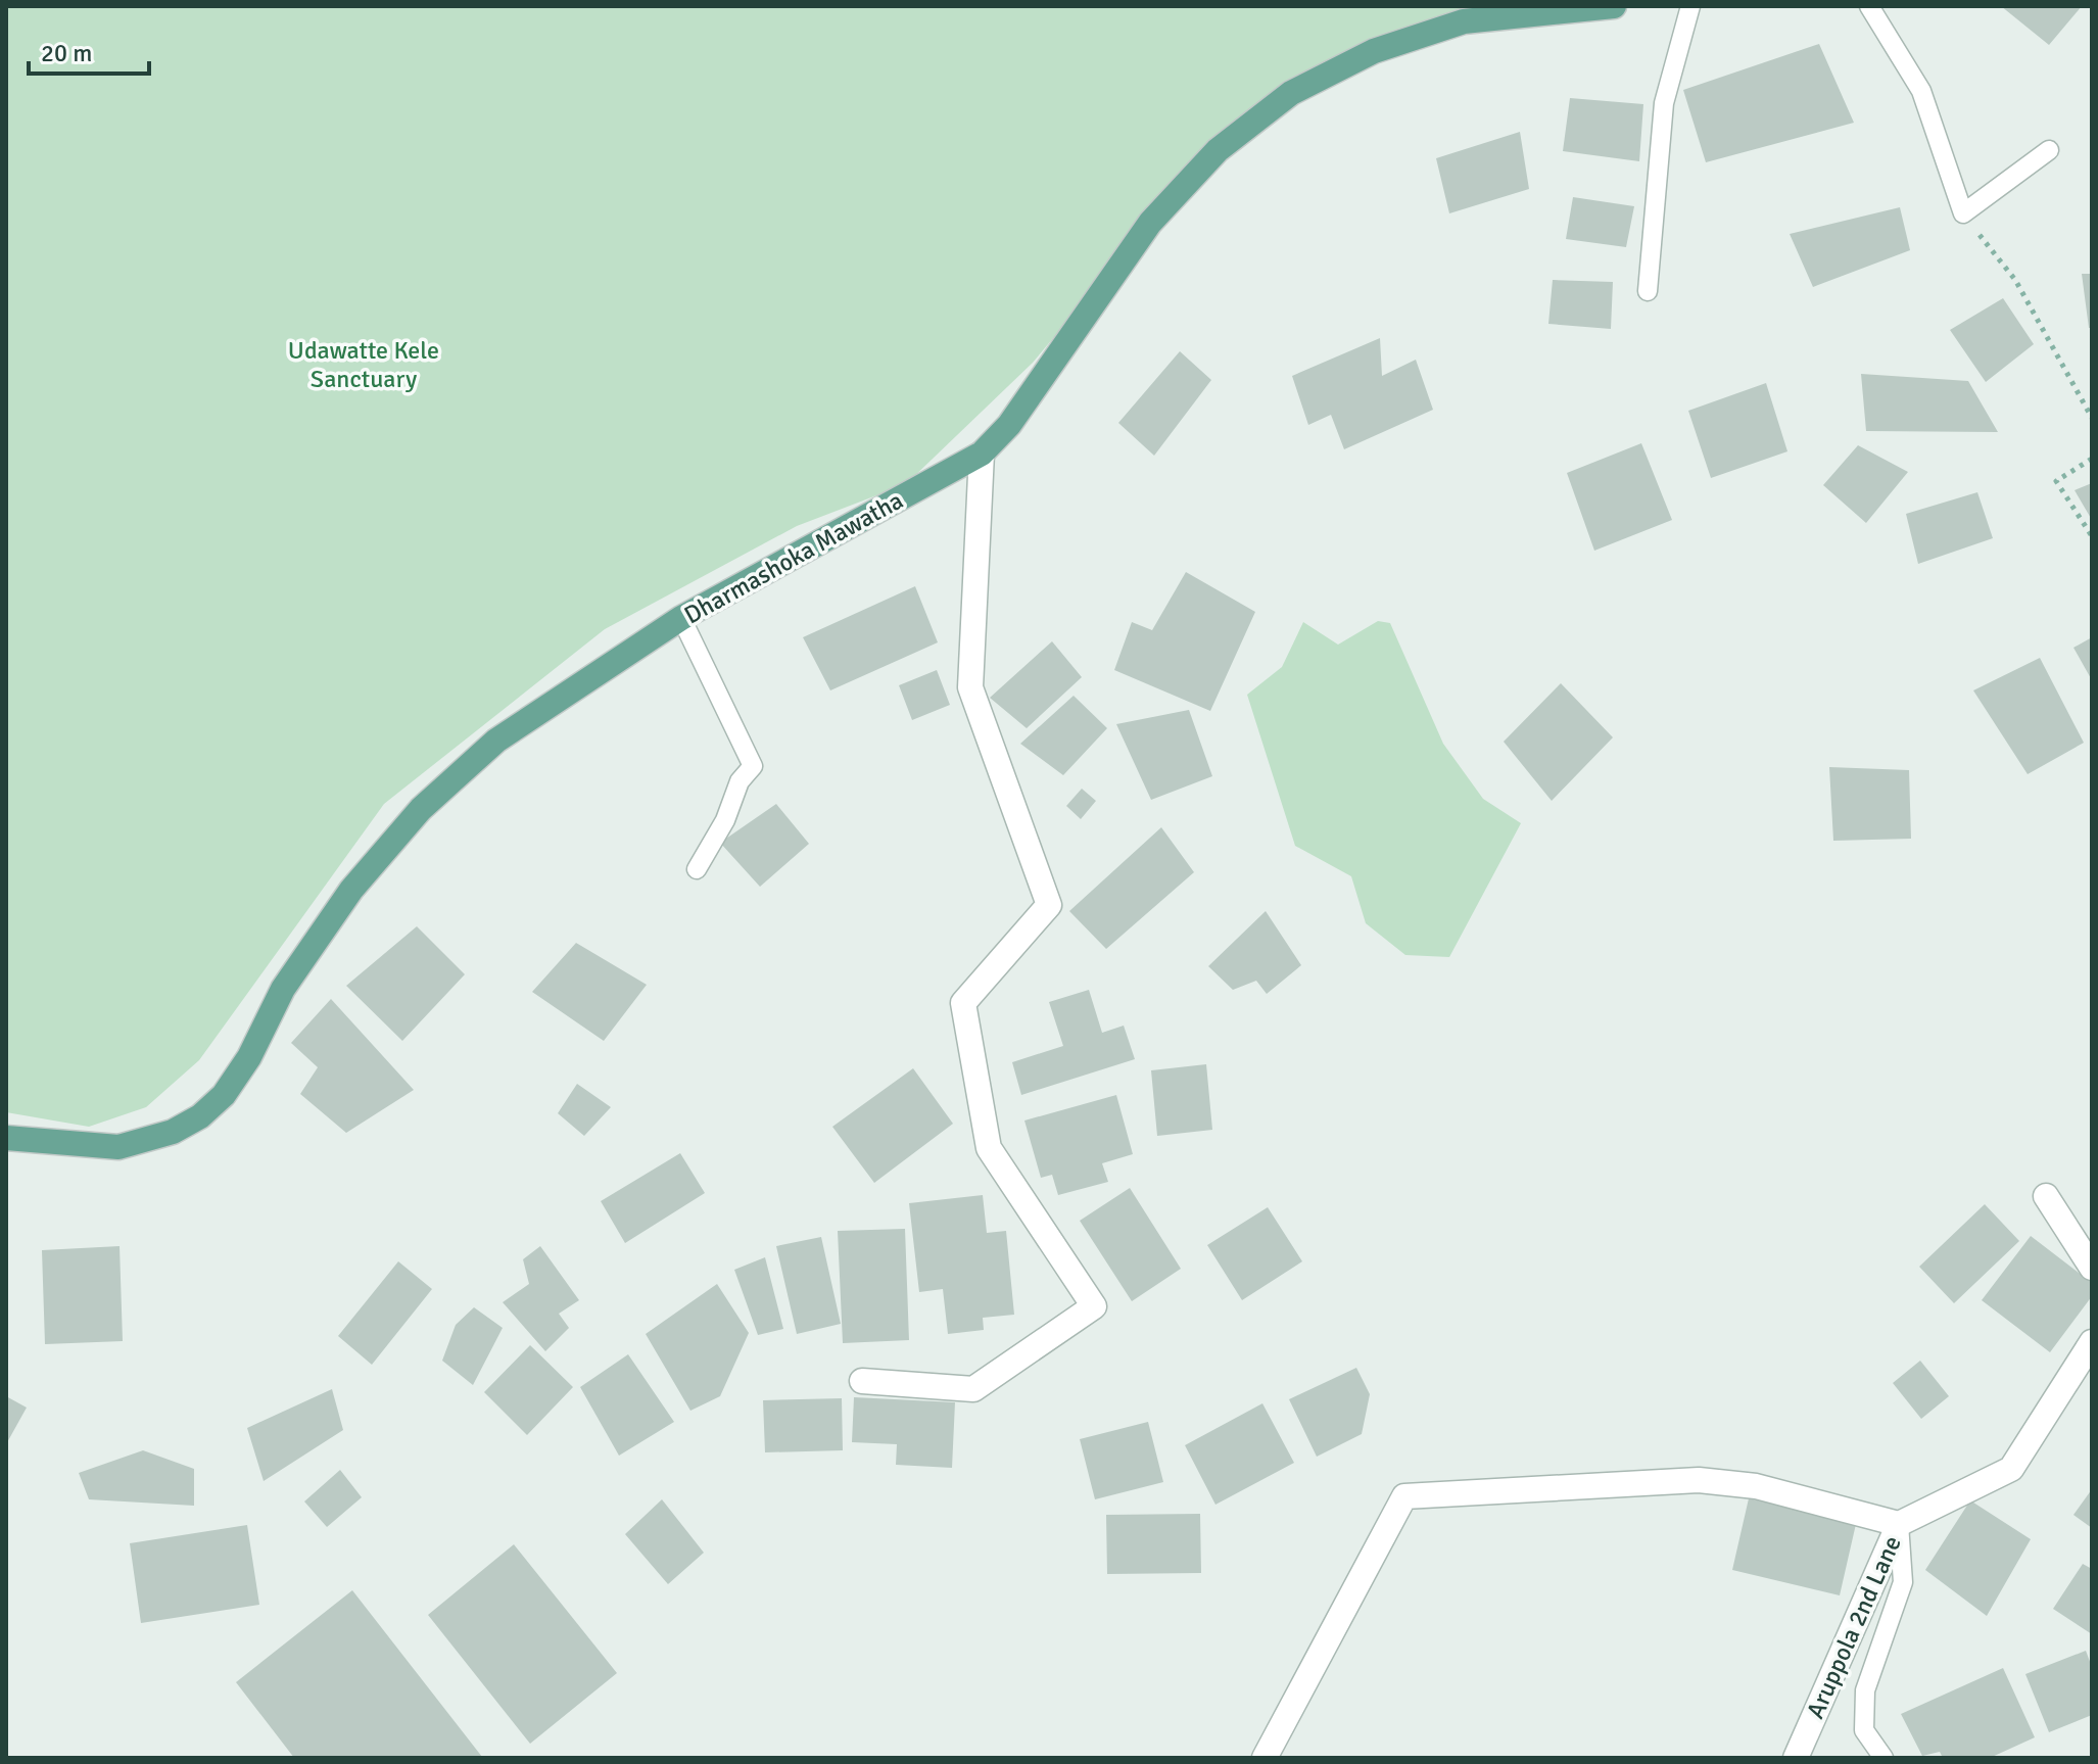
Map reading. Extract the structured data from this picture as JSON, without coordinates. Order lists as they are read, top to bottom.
{
  "streets": {
    "main road": ["Dharmashoka Mawatha"],
    "street": ["Aruppola 2nd Lane"]
  },
  "parks": ["Udawatte Kele Sanctuary"],
  "scale_bar": "20 m"
}
